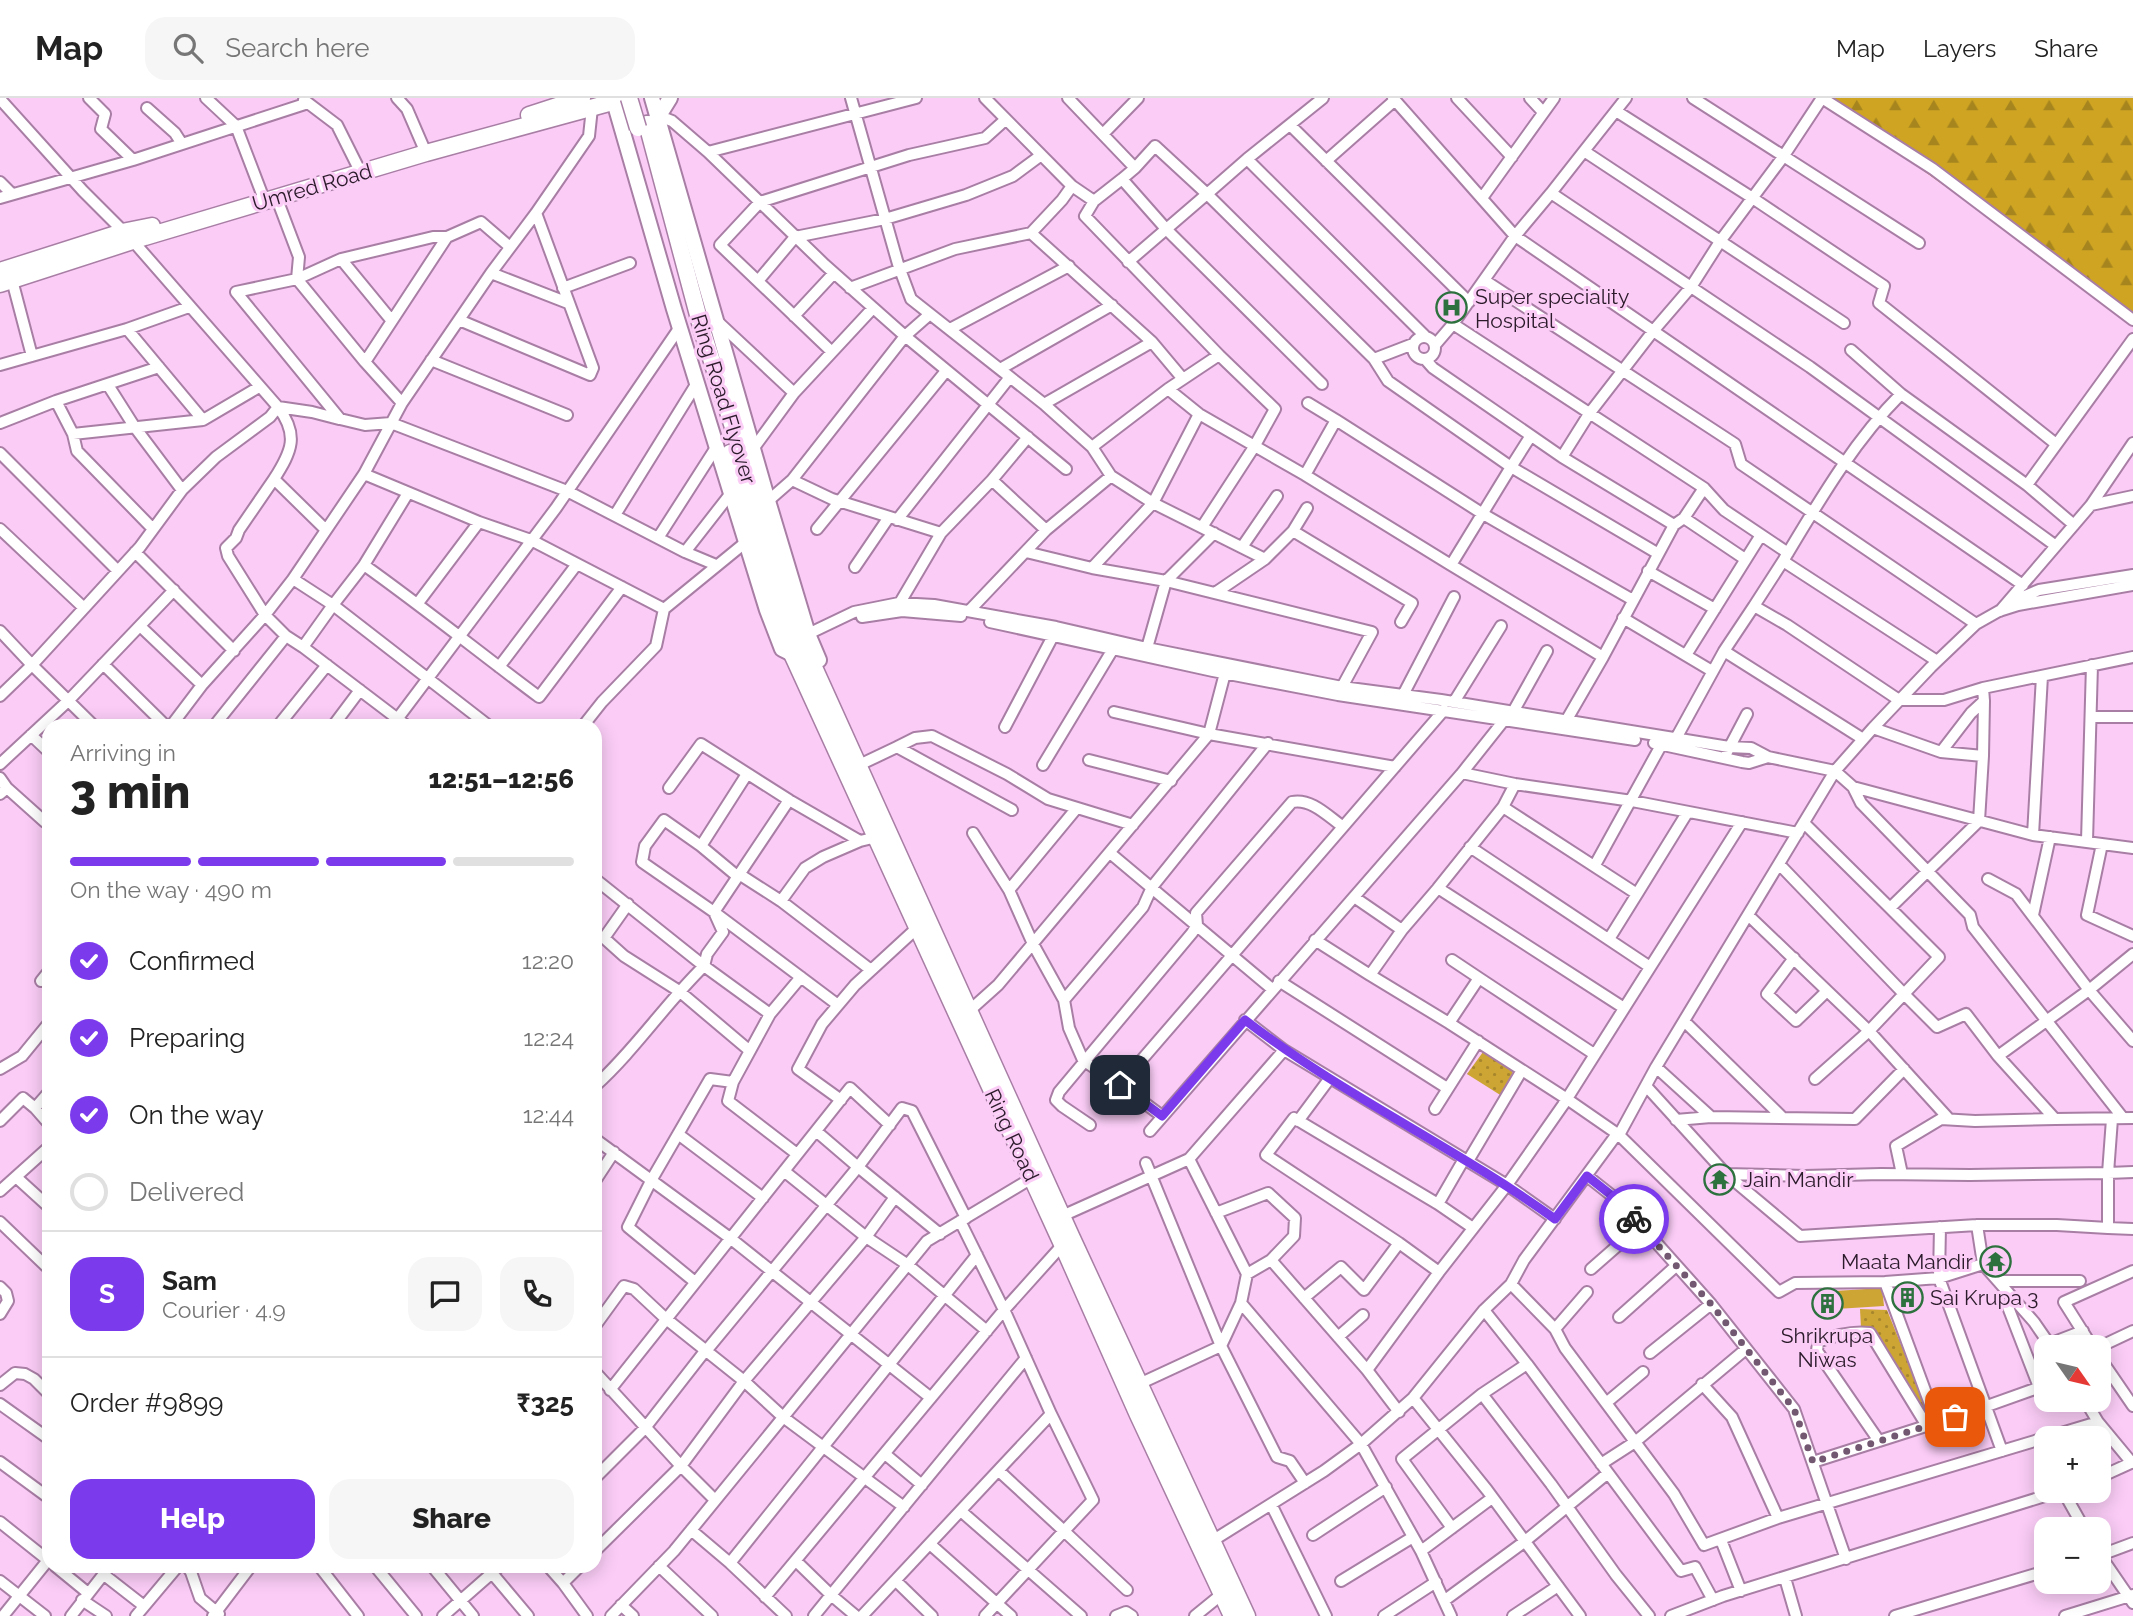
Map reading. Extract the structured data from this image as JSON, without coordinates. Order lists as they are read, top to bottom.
{
  "streets": {
    "highway": ["Umred Road", "Ring Road Flyover", "Ring Road"]
  },
  "crossings": [
    ["Ring Road Flyover", "Ring Road"]
  ],
  "places": {
    "hospital": ["Super speciality Hospital"],
    "temple": ["Jain Mandir", "Maata Mandir"],
    "building": ["Sai Krupa 3", "Shrikrupa Niwas"]
  },
  "north": "bottom right",
  "page": {
    "header": "Map",
    "search": "Search here",
    "nav": ["Map", "Layers", "Share"],
    "heading": ["3 min", "Arriving in", "12:51–12:56"],
    "panel": [
      "Sam",
      "Courier · 4.9",
      "Order #9899",
      "₹325"
    ],
    "bar": "On the way · 490 m",
    "list": [
      ["Confirmed", "12:20"],
      ["Preparing", "12:24"],
      ["On the way", "12:44"],
      "Delivered"
    ],
    "round": "S",
    "map_buttons": ["+", "−"],
    "buttons": ["Help", "Share"]
  }
}
